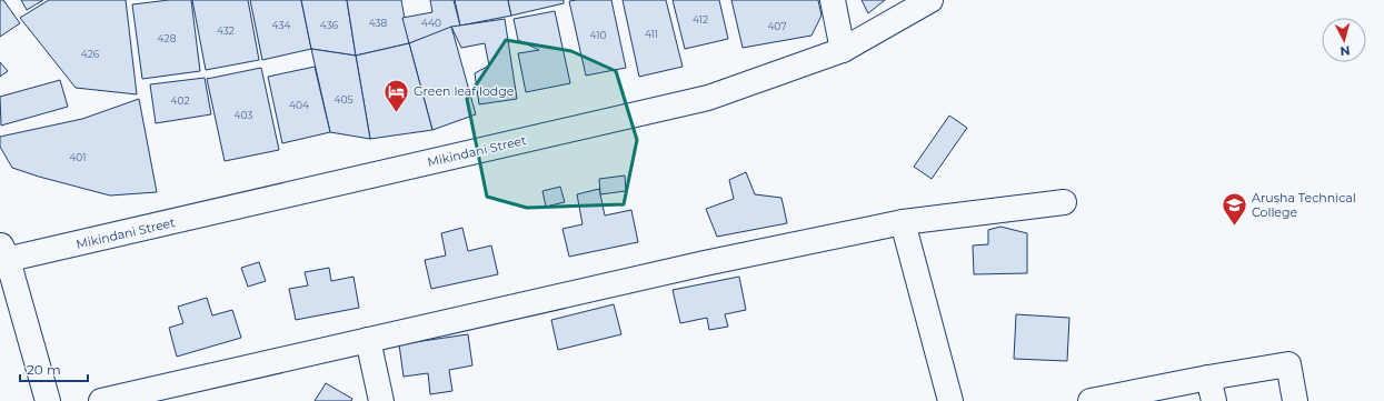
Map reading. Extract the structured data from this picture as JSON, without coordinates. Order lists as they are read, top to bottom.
{
  "streets": {
    "street": ["Mikindani Street"]
  },
  "places": {
    "hotel": ["Green leaf lodge"],
    "school or university": ["Arusha Technical College"]
  },
  "house_numbers": [
    "412",
    "438",
    "440",
    "434",
    "436",
    "407",
    "432",
    "411",
    "410",
    "428",
    "426",
    "405",
    "402",
    "404",
    "403",
    "401"
  ],
  "scale_bar": "20 m",
  "north": "bottom"
}
